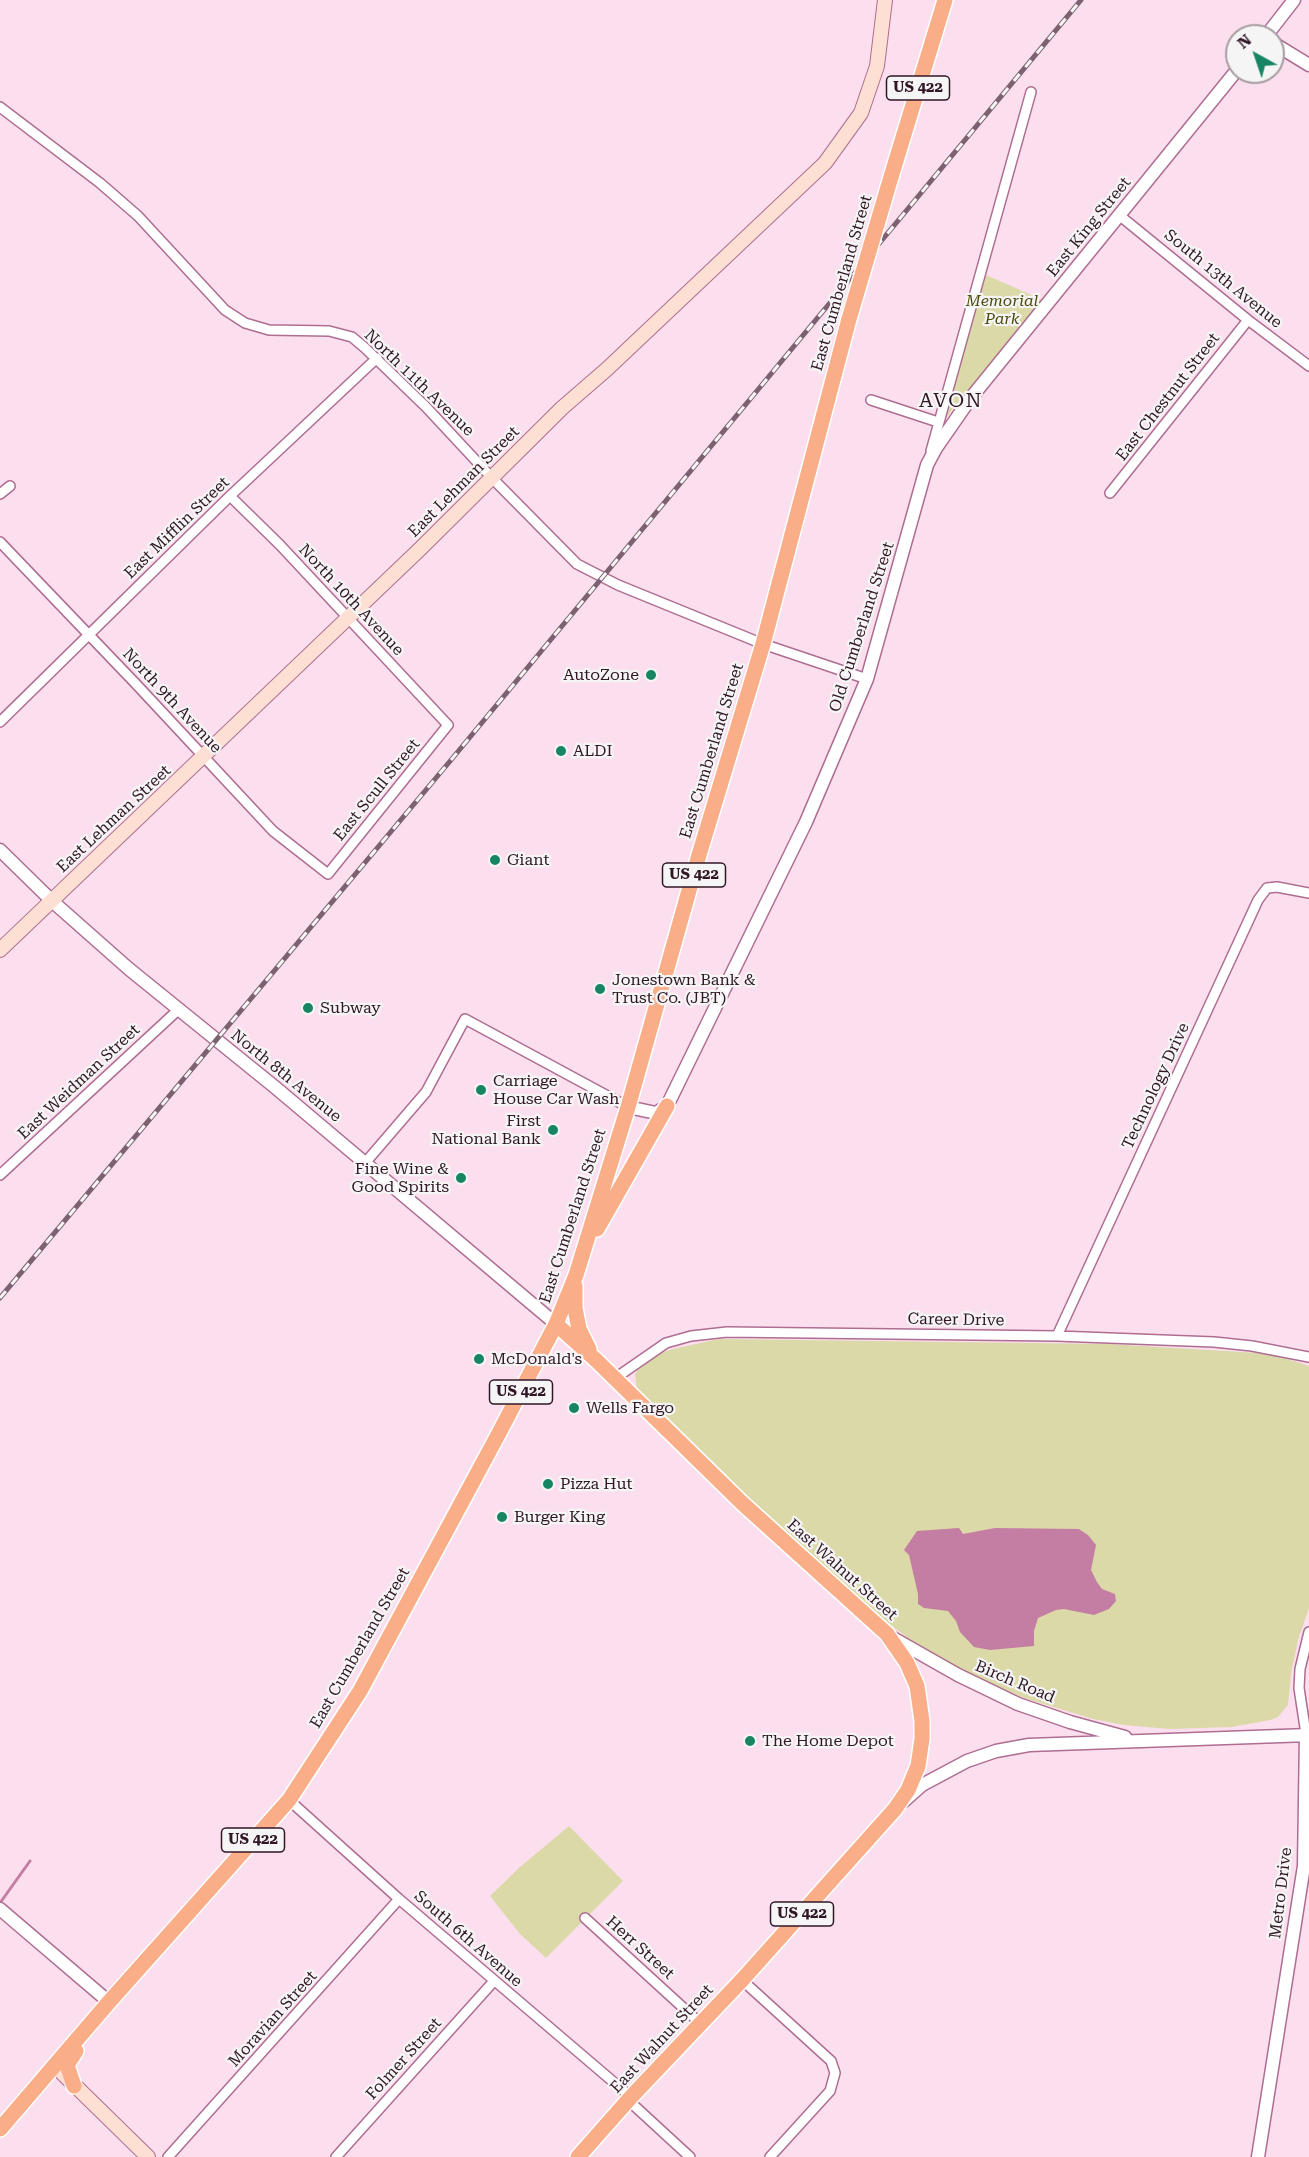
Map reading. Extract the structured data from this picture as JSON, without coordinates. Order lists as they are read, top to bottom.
{
  "streets": {
    "highway": ["US 422", "East Cumberland Street", "East Walnut Street"],
    "main road": ["East Lehman Street"],
    "street": [
      "East King Street",
      "South 13th Avenue",
      "North 11th Avenue",
      "East Chestnut Street",
      "East Mifflin Street",
      "North 10th Avenue",
      "Old Cumberland Street",
      "North 9th Avenue",
      "East Scull Street",
      "North 8th Avenue",
      "East Weidman Street",
      "Technology Drive",
      "Career Drive",
      "Birch Road",
      "Metro Drive",
      "South 6th Avenue",
      "Herr Street",
      "Moravian Street",
      "Folmer Street"
    ]
  },
  "crossings": [
    ["US 422", "East Cumberland Street"],
    ["US 422", "East Walnut Street"],
    ["East King Street", "South 13th Avenue"],
    ["East King Street", "Old Cumberland Street"],
    ["South 13th Avenue", "East Chestnut Street"],
    ["East Cumberland Street", "North 11th Avenue"],
    ["East Cumberland Street", "North 8th Avenue"],
    ["East Cumberland Street", "East Walnut Street"],
    ["East Cumberland Street", "South 6th Avenue"],
    ["North 11th Avenue", "East Lehman Street"],
    ["North 11th Avenue", "East Mifflin Street"],
    ["North 11th Avenue", "Old Cumberland Street"],
    ["East Lehman Street", "North 10th Avenue"],
    ["East Lehman Street", "North 9th Avenue"],
    ["East Lehman Street", "North 8th Avenue"],
    ["East Mifflin Street", "North 10th Avenue"],
    ["East Mifflin Street", "North 9th Avenue"],
    ["North 10th Avenue", "East Scull Street"],
    ["North 9th Avenue", "East Scull Street"],
    ["North 8th Avenue", "East Weidman Street"],
    ["North 8th Avenue", "East Walnut Street"],
    ["Technology Drive", "Career Drive"],
    ["Career Drive", "East Walnut Street"],
    ["East Walnut Street", "Birch Road"],
    ["East Walnut Street", "South 6th Avenue"],
    ["East Walnut Street", "Herr Street"],
    ["Birch Road", "Metro Drive"],
    ["South 6th Avenue", "Moravian Street"],
    ["South 6th Avenue", "Folmer Street"]
  ],
  "districts": ["AVON"],
  "parks": ["Memorial Park"],
  "places": [
    "AutoZone",
    "ALDI",
    "Giant",
    "Jonestown Bank & Trust Co. (JBT)",
    "Subway",
    "Carriage House Car Wash",
    "First National Bank",
    "Fine Wine & Good Spirits",
    "McDonald's",
    "Wells Fargo",
    "Pizza Hut",
    "Burger King",
    "The Home Depot"
  ],
  "north": "top left"
}
